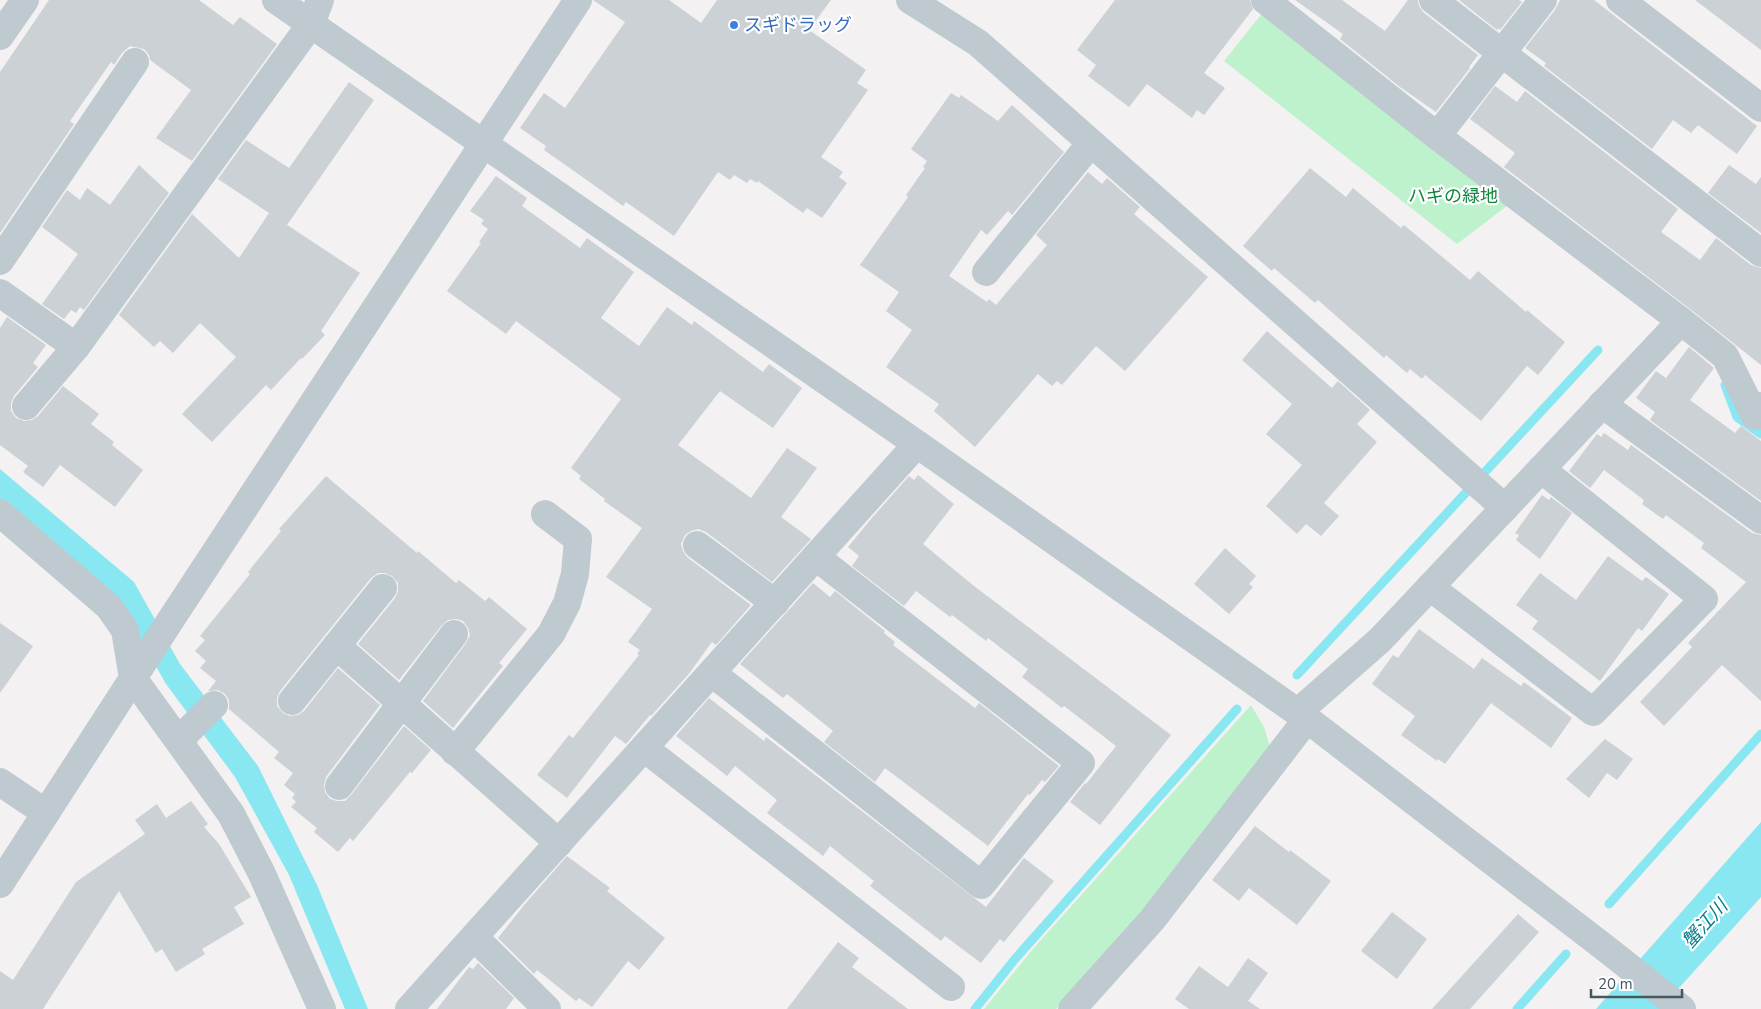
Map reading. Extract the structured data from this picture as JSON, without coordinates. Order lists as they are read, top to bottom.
{
  "water": ["蟹江川"],
  "parks": ["ハギの緑地"],
  "places": ["スギドラッグ"],
  "scale_bar": "20 m"
}
